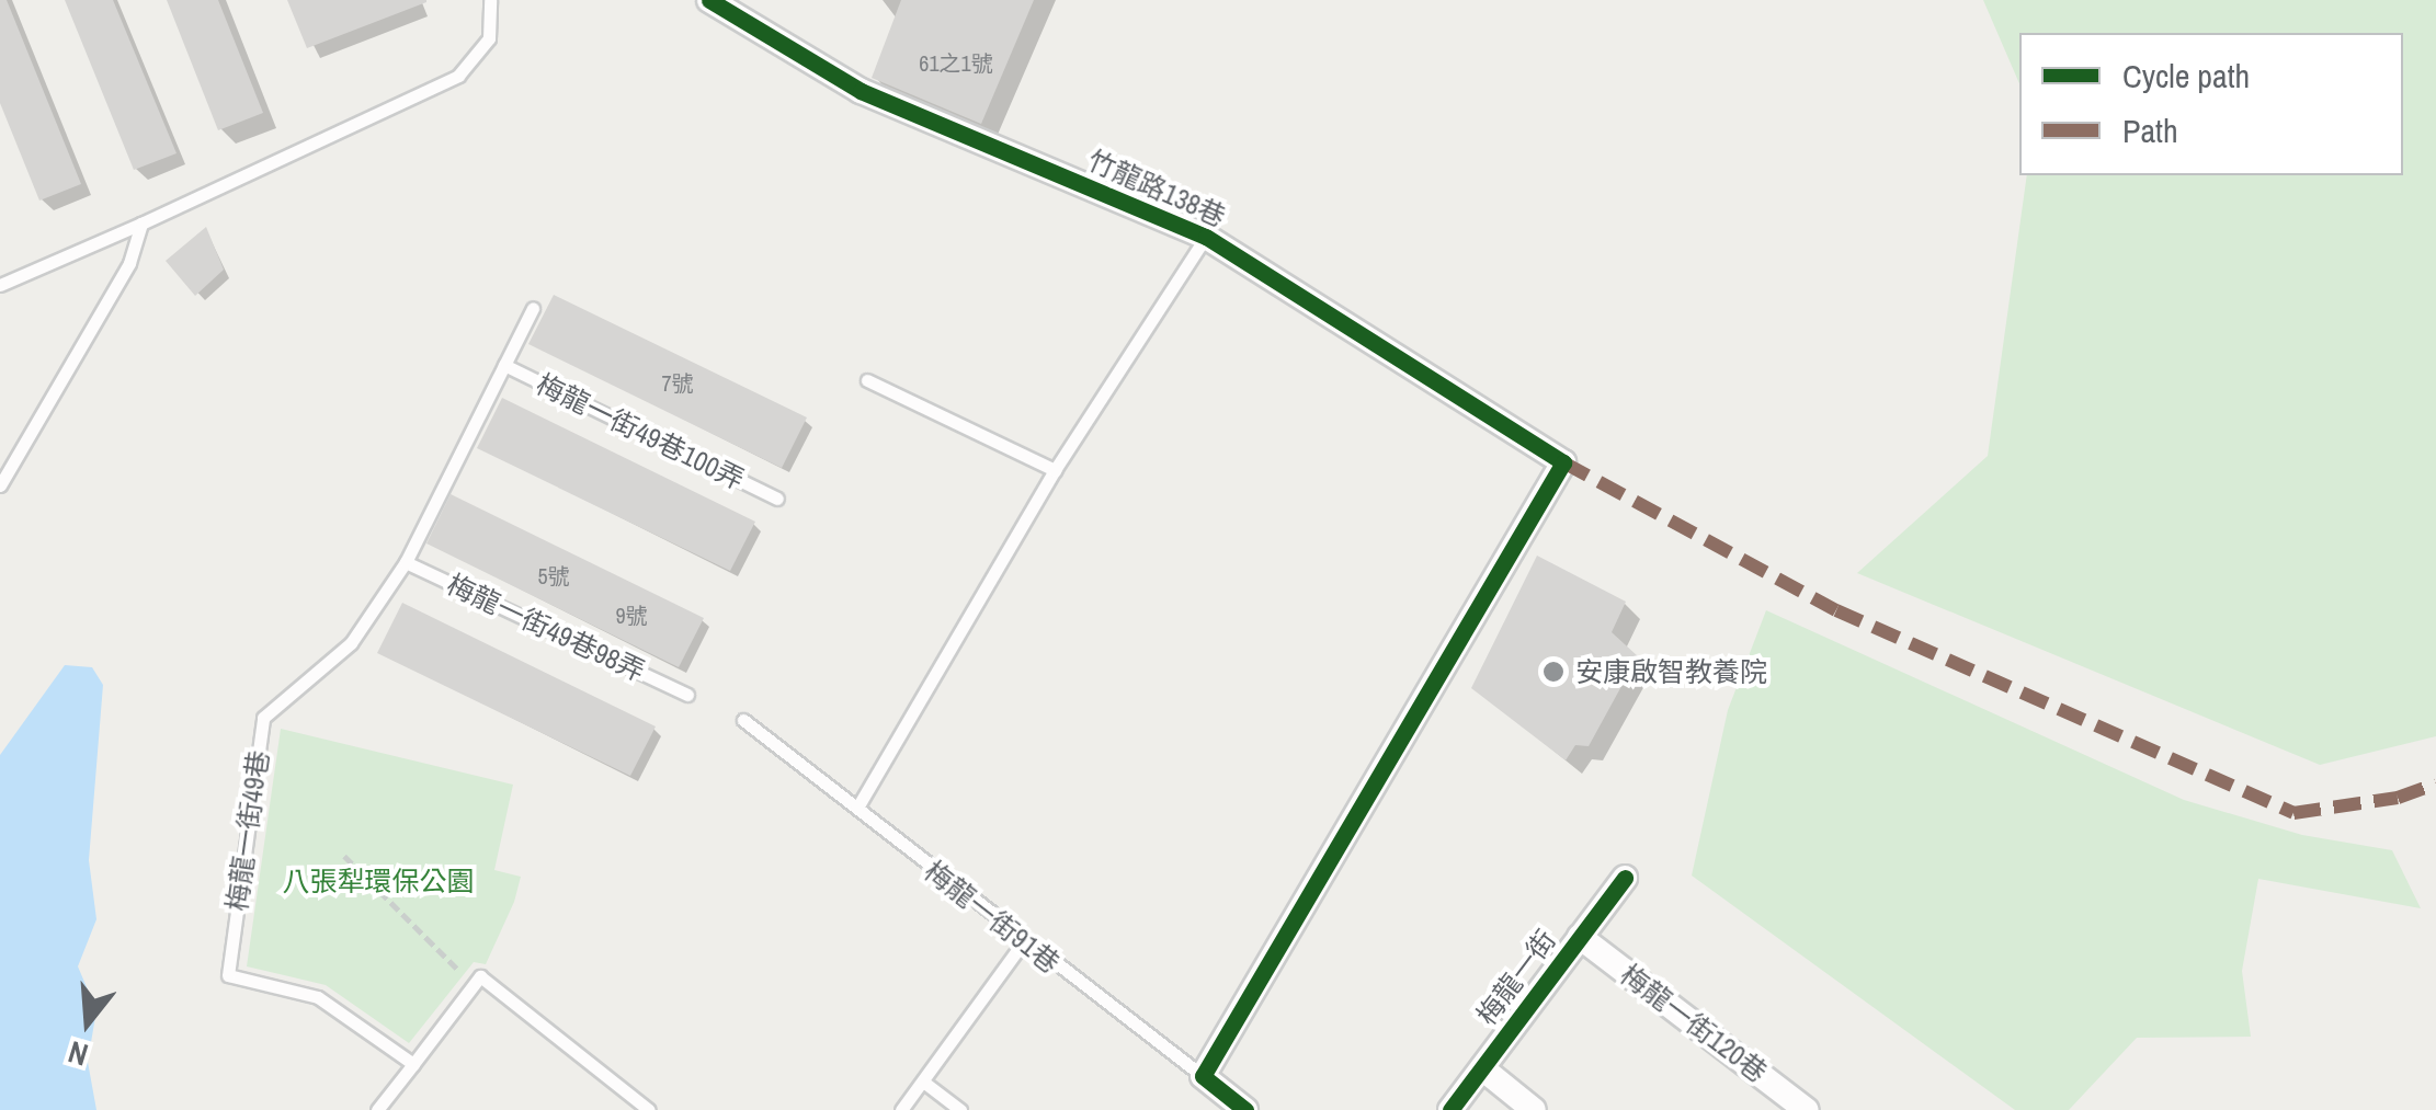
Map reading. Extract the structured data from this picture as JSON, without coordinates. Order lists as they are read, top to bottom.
{
  "streets": {
    "street": [
      "竹龍路138巷",
      "梅龍一街91巷",
      "梅龍一街",
      "梅龍一街120巷"
    ],
    "lane": ["梅龍一街49巷100弄", "梅龍一街49巷98弄", "梅龍一街49巷"]
  },
  "crossings": [
    ["竹龍路138巷", "梅龍一街91巷"],
    ["梅龍一街49巷100弄", "梅龍一街49巷"],
    ["梅龍一街49巷98弄", "梅龍一街49巷"],
    ["梅龍一街", "梅龍一街120巷"]
  ],
  "parks": ["八張犁環保公園"],
  "places": ["安康啟智教養院"],
  "house_numbers": [
    "61之1號",
    "7號",
    "5號",
    "9號"
  ],
  "legend": ["Cycle path", "Path"],
  "north": "bottom"
}
